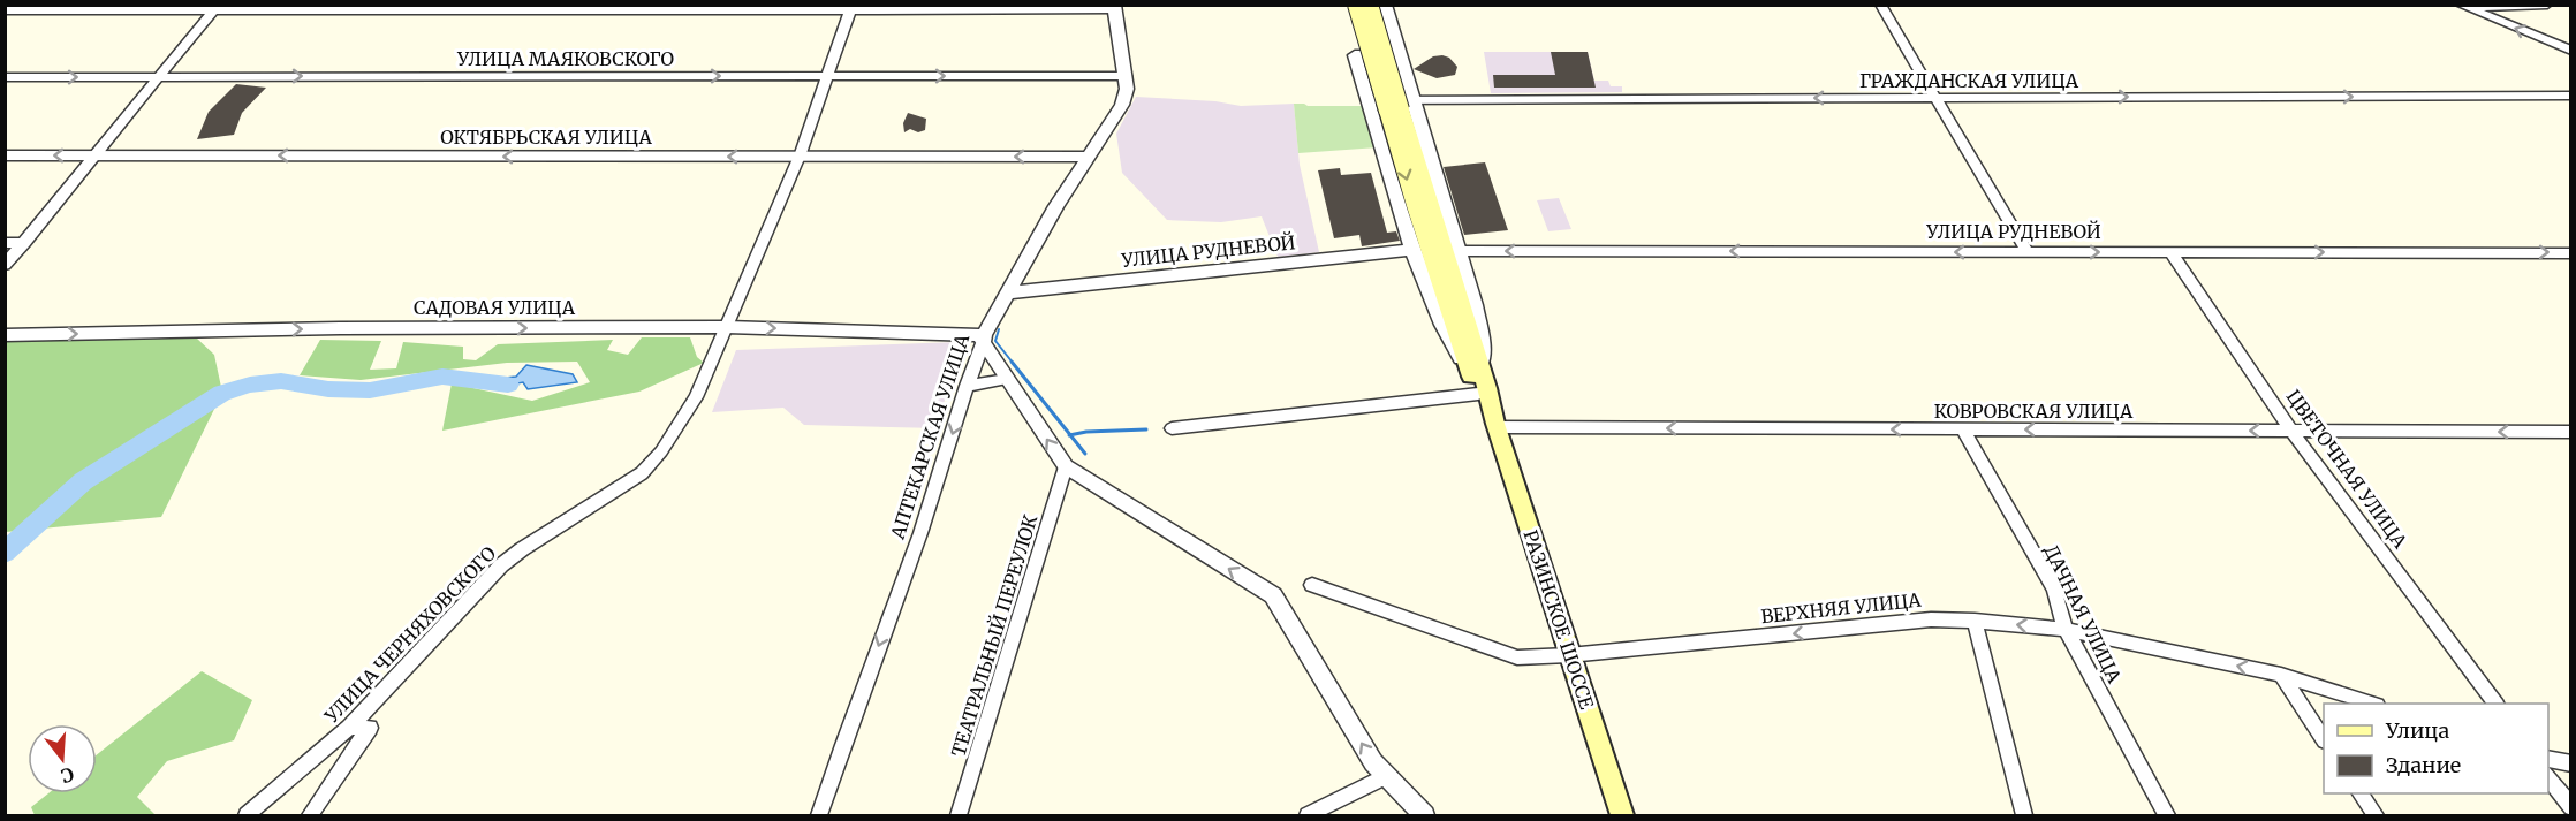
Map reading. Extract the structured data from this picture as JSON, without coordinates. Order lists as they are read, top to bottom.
{
  "streets": {
    "main road": ["РАЗИНСКОЕ ШОССЕ"],
    "street": [
      "УЛИЦА МАЯКОВСКОГО",
      "ГРАЖДАНСКАЯ УЛИЦА",
      "ОКТЯБРЬСКАЯ УЛИЦА",
      "УЛИЦА РУДНЕВОЙ",
      "САДОВАЯ УЛИЦА",
      "КОВРОВСКАЯ УЛИЦА",
      "АПТЕКАРСКАЯ УЛИЦА",
      "ЦВЕТОЧНАЯ УЛИЦА",
      "ВЕРХНЯЯ УЛИЦА",
      "ДАЧНАЯ УЛИЦА",
      "УЛИЦА ЧЕРНЯХОВСКОГО",
      "ТЕАТРАЛЬНЫЙ ПЕРЕУЛОК"
    ]
  },
  "crossings": [
    ["УЛИЦА МАЯКОВСКОГО", "АПТЕКАРСКАЯ УЛИЦА"],
    ["УЛИЦА МАЯКОВСКОГО", "УЛИЦА ЧЕРНЯХОВСКОГО"],
    ["ГРАЖДАНСКАЯ УЛИЦА", "РАЗИНСКОЕ ШОССЕ"],
    ["ОКТЯБРЬСКАЯ УЛИЦА", "АПТЕКАРСКАЯ УЛИЦА"],
    ["ОКТЯБРЬСКАЯ УЛИЦА", "УЛИЦА ЧЕРНЯХОВСКОГО"],
    ["УЛИЦА РУДНЕВОЙ", "АПТЕКАРСКАЯ УЛИЦА"],
    ["УЛИЦА РУДНЕВОЙ", "ЦВЕТОЧНАЯ УЛИЦА"],
    ["САДОВАЯ УЛИЦА", "АПТЕКАРСКАЯ УЛИЦА"],
    ["САДОВАЯ УЛИЦА", "УЛИЦА ЧЕРНЯХОВСКОГО"],
    ["КОВРОВСКАЯ УЛИЦА", "ЦВЕТОЧНАЯ УЛИЦА"],
    ["КОВРОВСКАЯ УЛИЦА", "ДАЧНАЯ УЛИЦА"],
    ["КОВРОВСКАЯ УЛИЦА", "РАЗИНСКОЕ ШОССЕ"],
    ["ВЕРХНЯЯ УЛИЦА", "ДАЧНАЯ УЛИЦА"],
    ["ВЕРХНЯЯ УЛИЦА", "РАЗИНСКОЕ ШОССЕ"]
  ],
  "one_way": [
    "САДОВАЯ УЛИЦА",
    "КОВРОВСКАЯ УЛИЦА",
    "АПТЕКАРСКАЯ УЛИЦА",
    "ВЕРХНЯЯ УЛИЦА"
  ],
  "legend": ["Улица", "Здание"],
  "north": "bottom"
}
